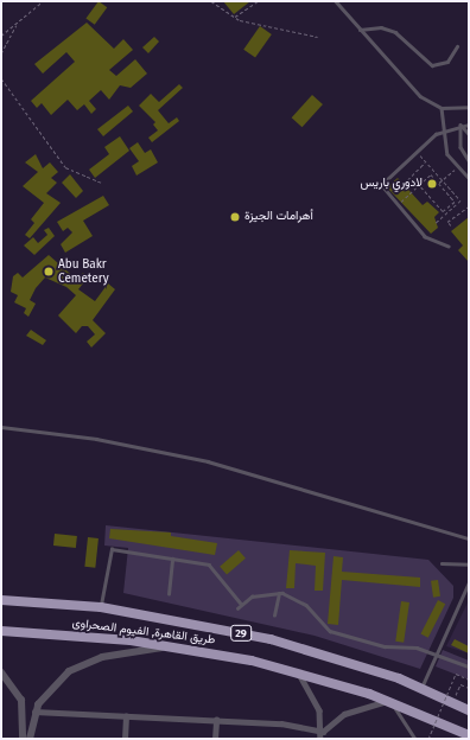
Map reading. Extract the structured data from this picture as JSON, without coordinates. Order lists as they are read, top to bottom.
{
  "streets": {
    "highway": ["طريق القاهرة, الفيوم الصحراوى", "29"]
  },
  "places": ["لادوري باريس", "أهرامات الجيزة", "Abu Bakr Cemetery"]
}
